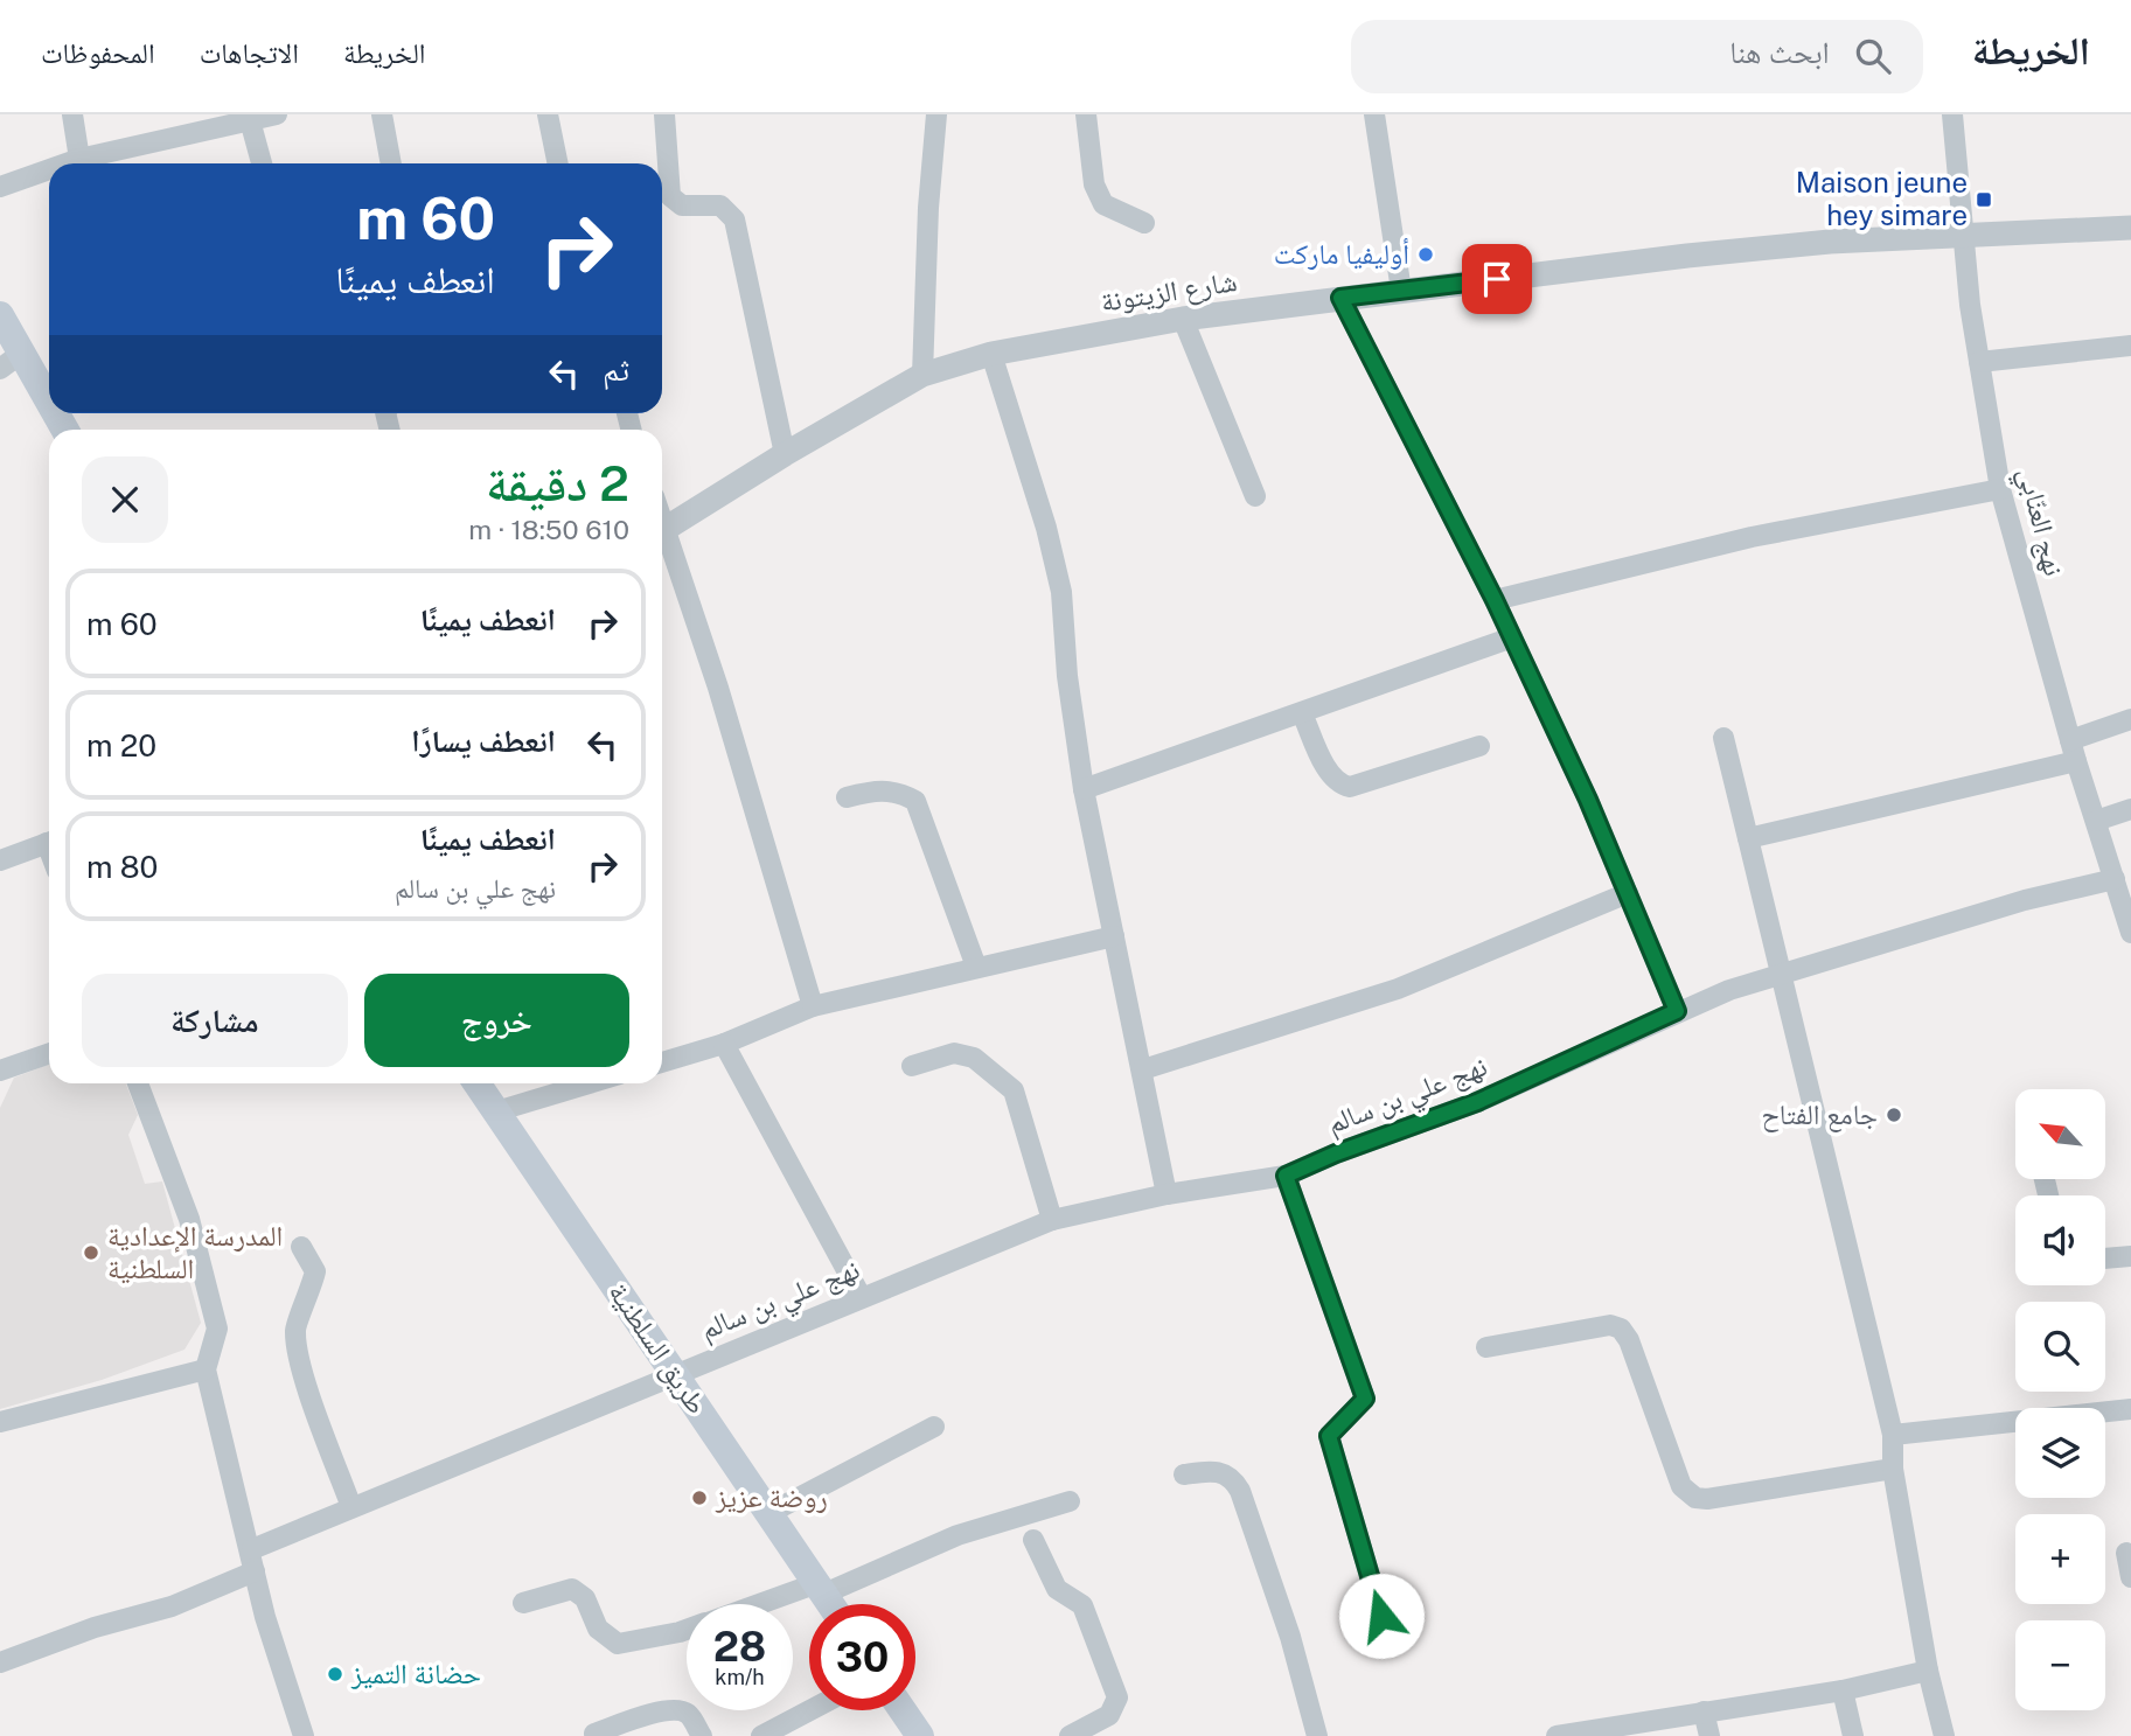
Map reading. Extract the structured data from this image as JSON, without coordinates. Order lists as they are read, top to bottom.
{
  "streets": {
    "main road": ["طريق السلطنية"],
    "street": ["شارع الزيتونة", "نهج العنّابي", "نهج علي بن سالم"]
  },
  "crossings": [
    ["شارع الزيتونة", "نهج العنّابي"],
    ["نهج العنّابي", "نهج علي بن سالم"],
    ["نهج علي بن سالم", "طريق السلطنية"]
  ],
  "places": {
    "transit": ["Maison jeune hey simare"],
    "other": [
      "أوليفيا ماركت",
      "جامع الفتاح",
      "المدرسة الإعدادية السلطنية",
      "روضة عزيز",
      "حضانة التميز"
    ]
  },
  "north": "top left",
  "page": {
    "header": "الخريطة",
    "search": "ابحث هنا",
    "nav": ["الخريطة", "الاتجاهات", "المحفوظات"],
    "turn": ["60 m", "انعطف يمينًا"],
    "then": "ثم",
    "heading": ["2 دقيقة", "610 m · 18:50"],
    "list": [
      {
        "name": "انعطف يمينًا",
        "value": "60 m"
      },
      {
        "name": "انعطف يسارًا",
        "value": "20 m"
      },
      {
        "name": "انعطف يمينًا",
        "note": "نهج علي بن سالم",
        "value": "80 m"
      }
    ],
    "buttons": ["خروج", "مشاركة"],
    "map_buttons": ["+", "−"],
    "speed": "28 km/h",
    "limit": "30"
  }
}
